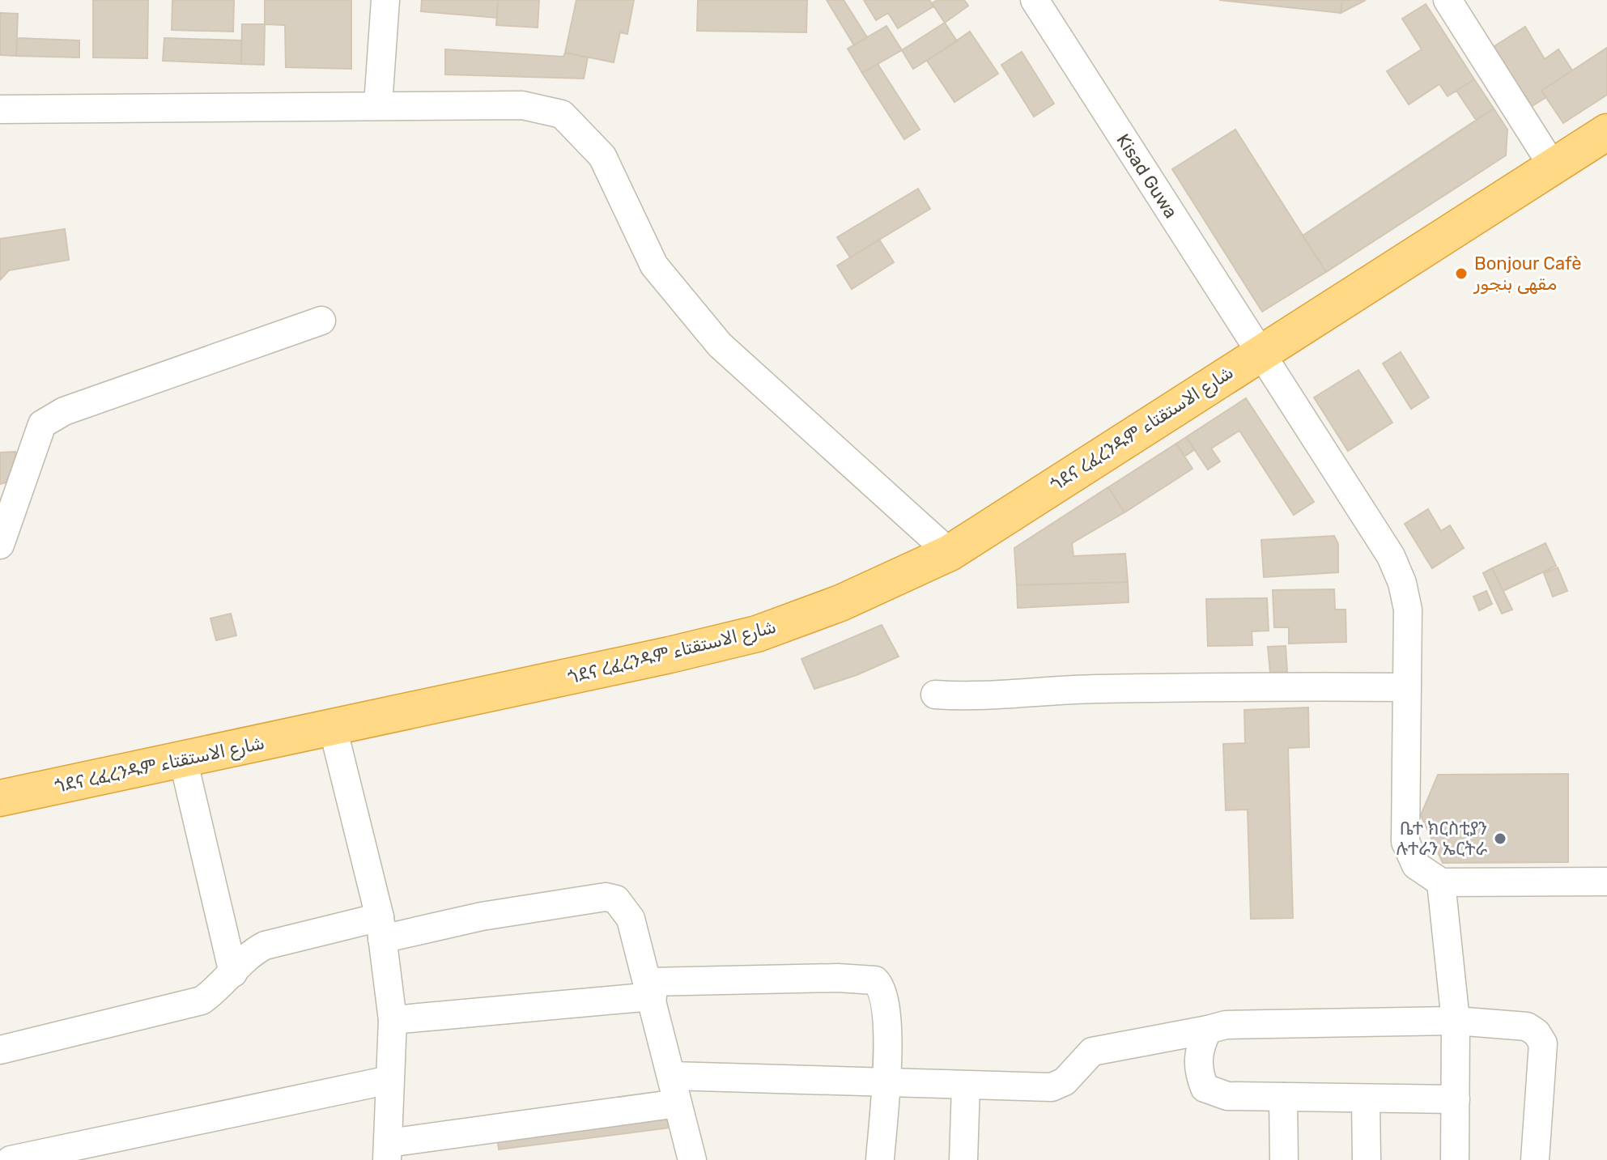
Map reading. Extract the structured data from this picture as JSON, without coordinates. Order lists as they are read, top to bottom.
{
  "streets": {
    "highway": ["ጎደና ረፈረንዱም شارع الاستقتاء"],
    "street": ["Kisad Guwa"]
  },
  "crossings": [
    ["Kisad Guwa", "ጎደና ረፈረንዱም شارع الاستقتاء"]
  ],
  "places": ["Bonjour Cafè مقهى بنجور", "ቤተ ክርስቲያን ሉተራን ኤርትራ"]
}
